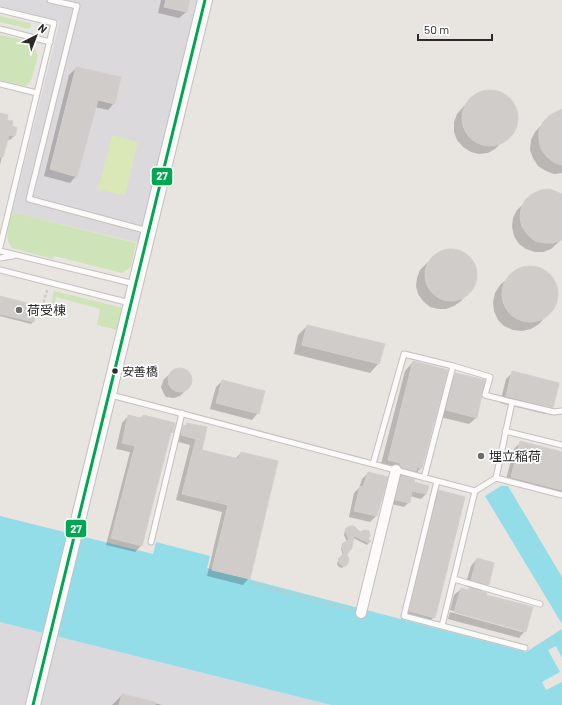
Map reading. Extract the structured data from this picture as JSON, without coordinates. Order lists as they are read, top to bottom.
{
  "places": ["荷受棟", "安善橋", "埋立稲荷"],
  "lines": ["transit line 27"],
  "scale_bar": "50 m",
  "north": "top right"
}
